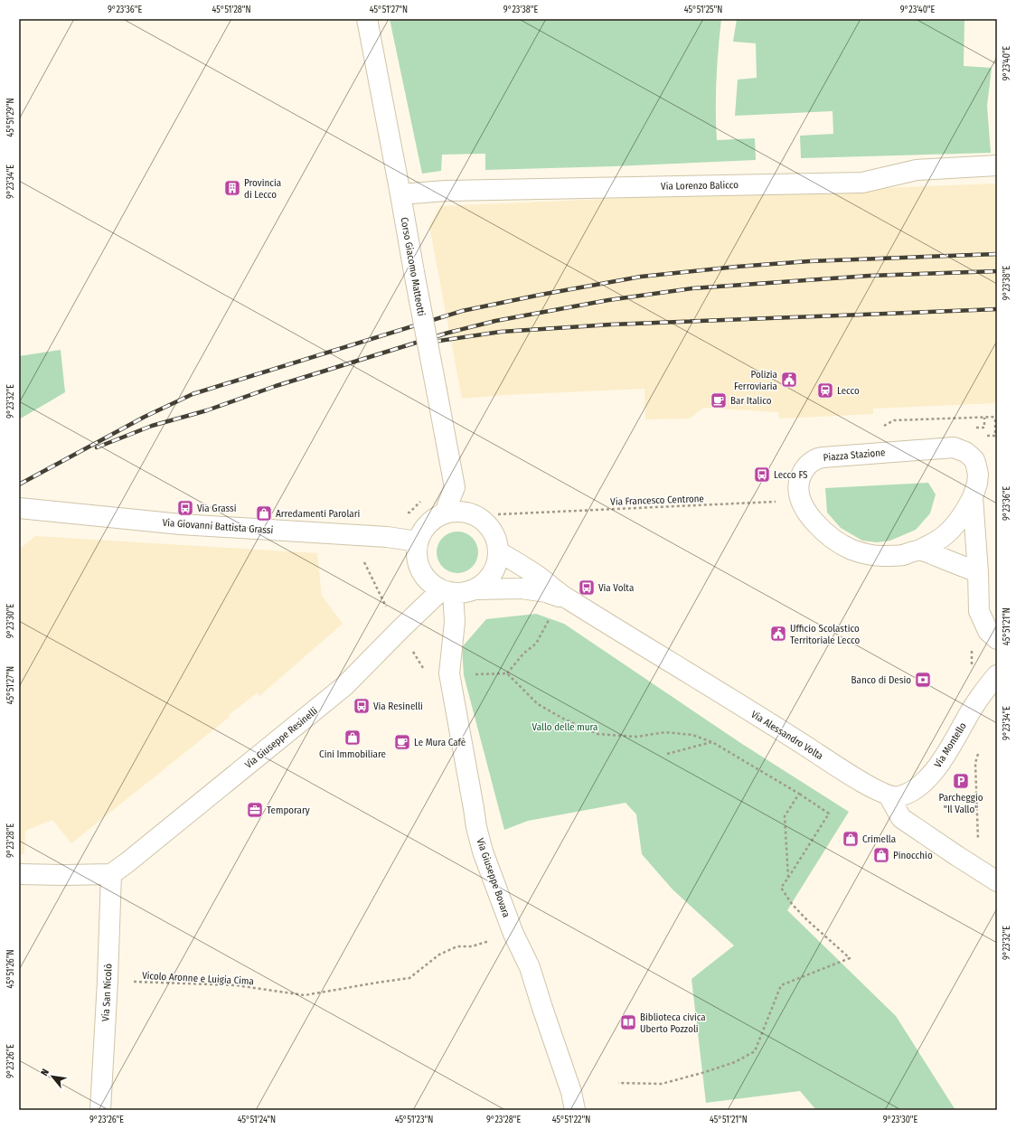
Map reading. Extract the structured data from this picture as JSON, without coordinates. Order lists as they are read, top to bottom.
{
  "streets": {
    "street": [
      "Via Lorenzo Balicco",
      "Corso Giacomo Matteotti",
      "Piazza Stazione",
      "Via Giovanni Battista Grassi",
      "Via Alessandro Volta",
      "Via Giuseppe Resinelli",
      "Via Montello",
      "Via Giuseppe Bovara",
      "Via San Nicolò"
    ],
    "path": ["Via Francesco Centrone", "Vicolo Aronne e Luigia Cima"]
  },
  "crossings": [
    ["Via Lorenzo Balicco", "Corso Giacomo Matteotti"],
    ["Corso Giacomo Matteotti", "Via Giovanni Battista Grassi"],
    ["Corso Giacomo Matteotti", "Via Alessandro Volta"],
    ["Corso Giacomo Matteotti", "Via Giuseppe Resinelli"],
    ["Corso Giacomo Matteotti", "Via Giuseppe Bovara"],
    ["Piazza Stazione", "Via Francesco Centrone"],
    ["Via Giovanni Battista Grassi", "Via Alessandro Volta"],
    ["Via Giovanni Battista Grassi", "Via Giuseppe Resinelli"],
    ["Via Giovanni Battista Grassi", "Via Giuseppe Bovara"],
    ["Via Alessandro Volta", "Via Giuseppe Resinelli"],
    ["Via Alessandro Volta", "Via Montello"],
    ["Via Alessandro Volta", "Via Giuseppe Bovara"],
    ["Via Giuseppe Resinelli", "Via Giuseppe Bovara"],
    ["Via Giuseppe Resinelli", "Via San Nicolò"],
    ["Via Giuseppe Bovara", "Vicolo Aronne e Luigia Cima"],
    ["Vicolo Aronne e Luigia Cima", "Via San Nicolò"]
  ],
  "parks": ["Vallo delle mura"],
  "places": {
    "building": ["Provincia di Lecco"],
    "public building": ["Polizia Ferroviaria", "Ufficio Scolastico Territoriale Lecco"],
    "station": ["Lecco"],
    "cafe": ["Bar Italico", "Le Mura Cafè"],
    "bus stop": [
      "Lecco FS",
      "Via Grassi",
      "Via Volta",
      "Via Resinelli"
    ],
    "shop": [
      "Arredamenti Parolari",
      "Cini Immobiliare",
      "Crimella",
      "Pinocchio"
    ],
    "bank": ["Banco di Desio"],
    "parking": ["Parcheggio \"Il Vallo\""],
    "office": ["Temporary"],
    "library": ["Biblioteca civica Uberto Pozzoli"]
  },
  "north": "top left",
  "coordinates": [
    "9°23'36\"E",
    "45°51'28\"N",
    "45°51'27\"N",
    "9°23'38\"E",
    "45°51'25\"N",
    "9°23'40\"E",
    "45°51'29\"N",
    "9°23'34\"E",
    "9°23'32\"E",
    "9°23'30\"E",
    "45°51'21\"N",
    "9°23'28\"E",
    "45°51'26\"N",
    "9°23'26\"E",
    "45°51'24\"N",
    "45°51'23\"N",
    "45°51'22\"N"
  ]
}
